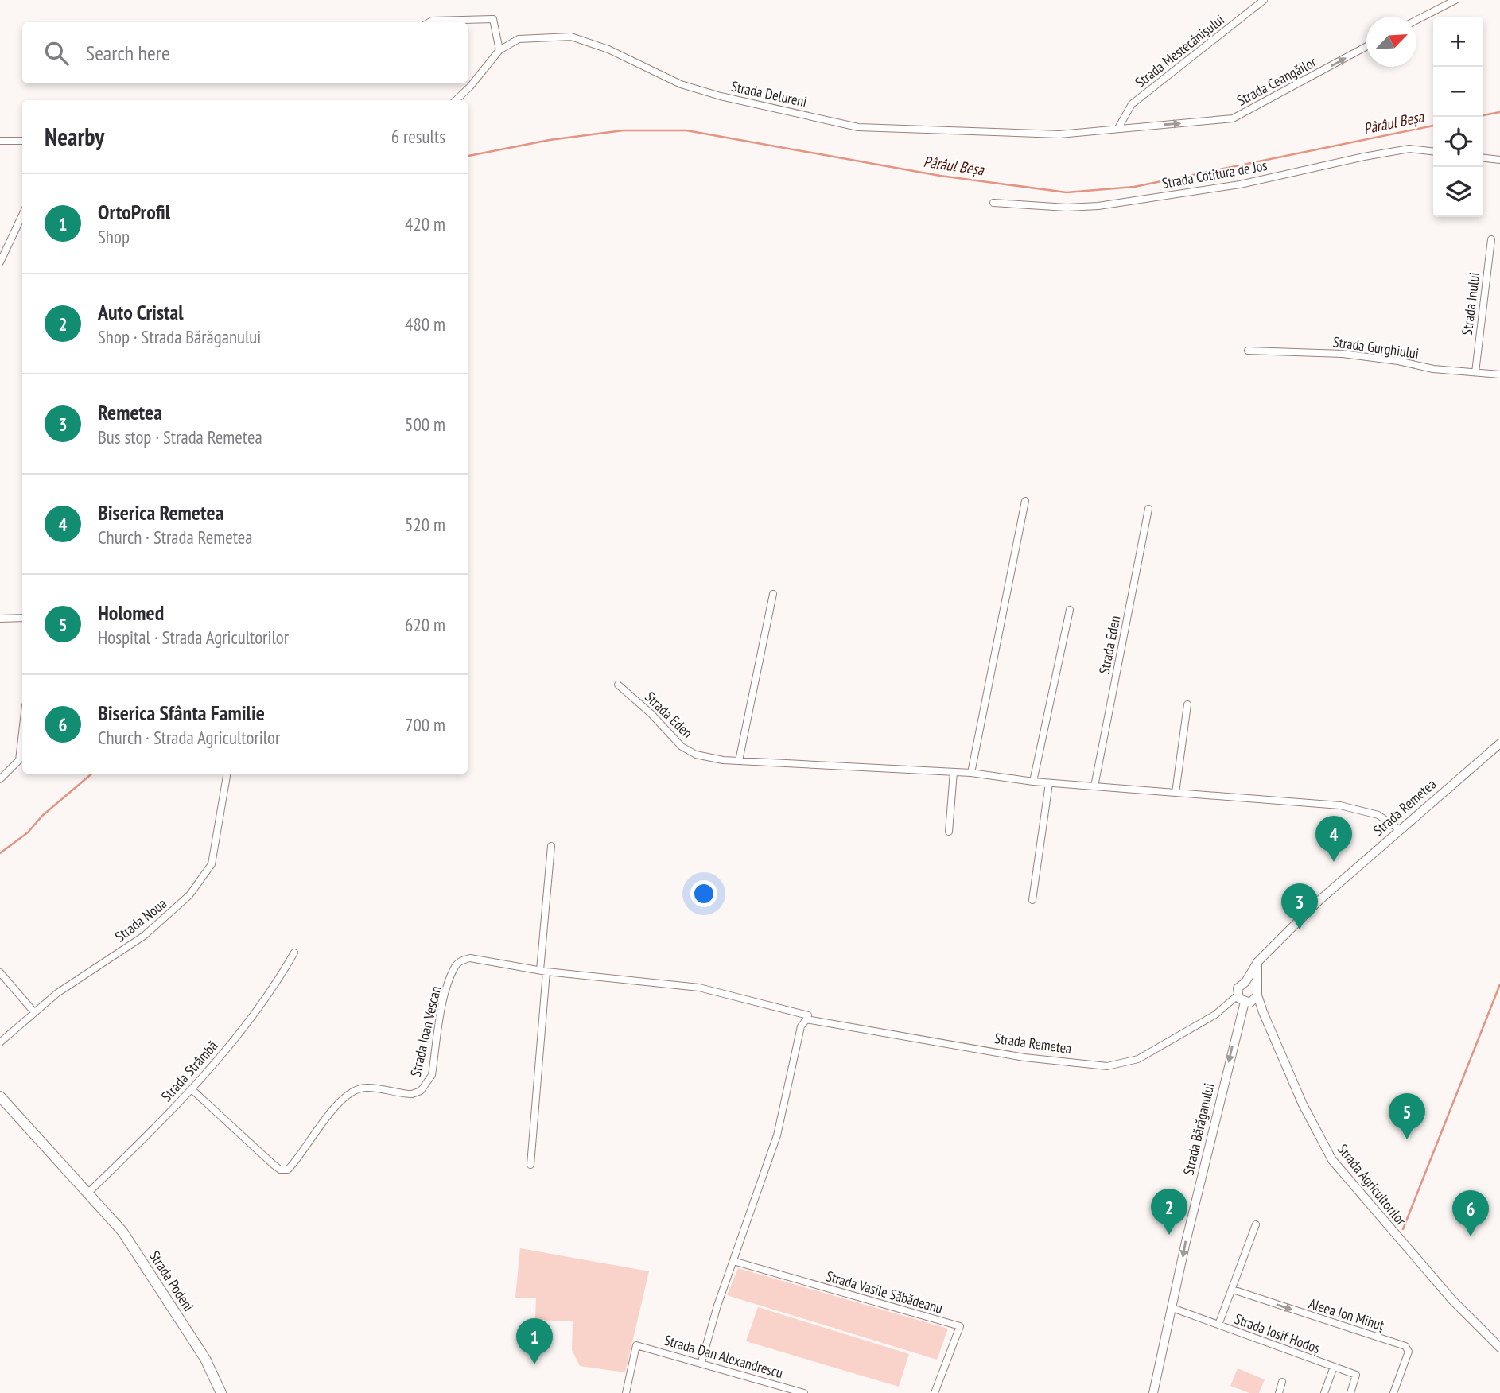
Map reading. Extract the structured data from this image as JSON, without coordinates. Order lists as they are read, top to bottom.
{
  "streets": {
    "main road": ["Strada Podeni"],
    "street": [
      "Strada Mestecănișului",
      "Strada Ceangăilor",
      "Strada Delureni",
      "Strada Cotitura de Jos",
      "Strada Inului",
      "Strada Gurghiului",
      "Strada Eden",
      "Strada Remetea",
      "Strada Noua",
      "Strada Ioan Vescan",
      "Strada Strâmbă",
      "Strada Bărăganului",
      "Strada Agricultorilor",
      "Strada Vasile Săbădeanu",
      "Aleea Ion Mihuț",
      "Strada Iosif Hodoș",
      "Strada Dan Alexandrescu"
    ]
  },
  "crossings": [
    ["Strada Mestecănișului", "Strada Ceangăilor"],
    ["Strada Mestecănișului", "Strada Delureni"],
    ["Strada Ceangăilor", "Strada Delureni"],
    ["Strada Inului", "Strada Gurghiului"],
    ["Strada Eden", "Strada Remetea"],
    ["Strada Remetea", "Strada Ioan Vescan"],
    ["Strada Remetea", "Strada Bărăganului"],
    ["Strada Remetea", "Strada Agricultorilor"],
    ["Strada Ioan Vescan", "Strada Strâmbă"],
    ["Strada Strâmbă", "Strada Podeni"],
    ["Strada Bărăganului", "Strada Agricultorilor"],
    ["Strada Bărăganului", "Strada Iosif Hodoș"]
  ],
  "one_way": ["Strada Ceangăilor", "Aleea Ion Mihuț"],
  "water": ["Pârâul Beșa"],
  "north": "top right",
  "page": {
    "map_buttons": ["+", "−"],
    "search": "Search here",
    "heading": ["Nearby", "6 results"],
    "list": [
      {
        "mark": "1",
        "name": "OrtoProfil",
        "note": "Shop",
        "value": "420 m"
      },
      {
        "mark": "2",
        "name": "Auto Cristal",
        "note": "Shop · Strada Bărăganului",
        "value": "480 m"
      },
      {
        "mark": "3",
        "name": "Remetea",
        "note": "Bus stop · Strada Remetea",
        "value": "500 m"
      },
      {
        "mark": "4",
        "name": "Biserica Remetea",
        "note": "Church · Strada Remetea",
        "value": "520 m"
      },
      {
        "mark": "5",
        "name": "Holomed",
        "note": "Hospital · Strada Agricultorilor",
        "value": "620 m"
      },
      {
        "mark": "6",
        "name": "Biserica Sfânta Familie",
        "note": "Church · Strada Agricultorilor",
        "value": "700 m"
      }
    ],
    "pins": [
      "4",
      "3",
      "5",
      "2",
      "6",
      "1"
    ]
  }
}
